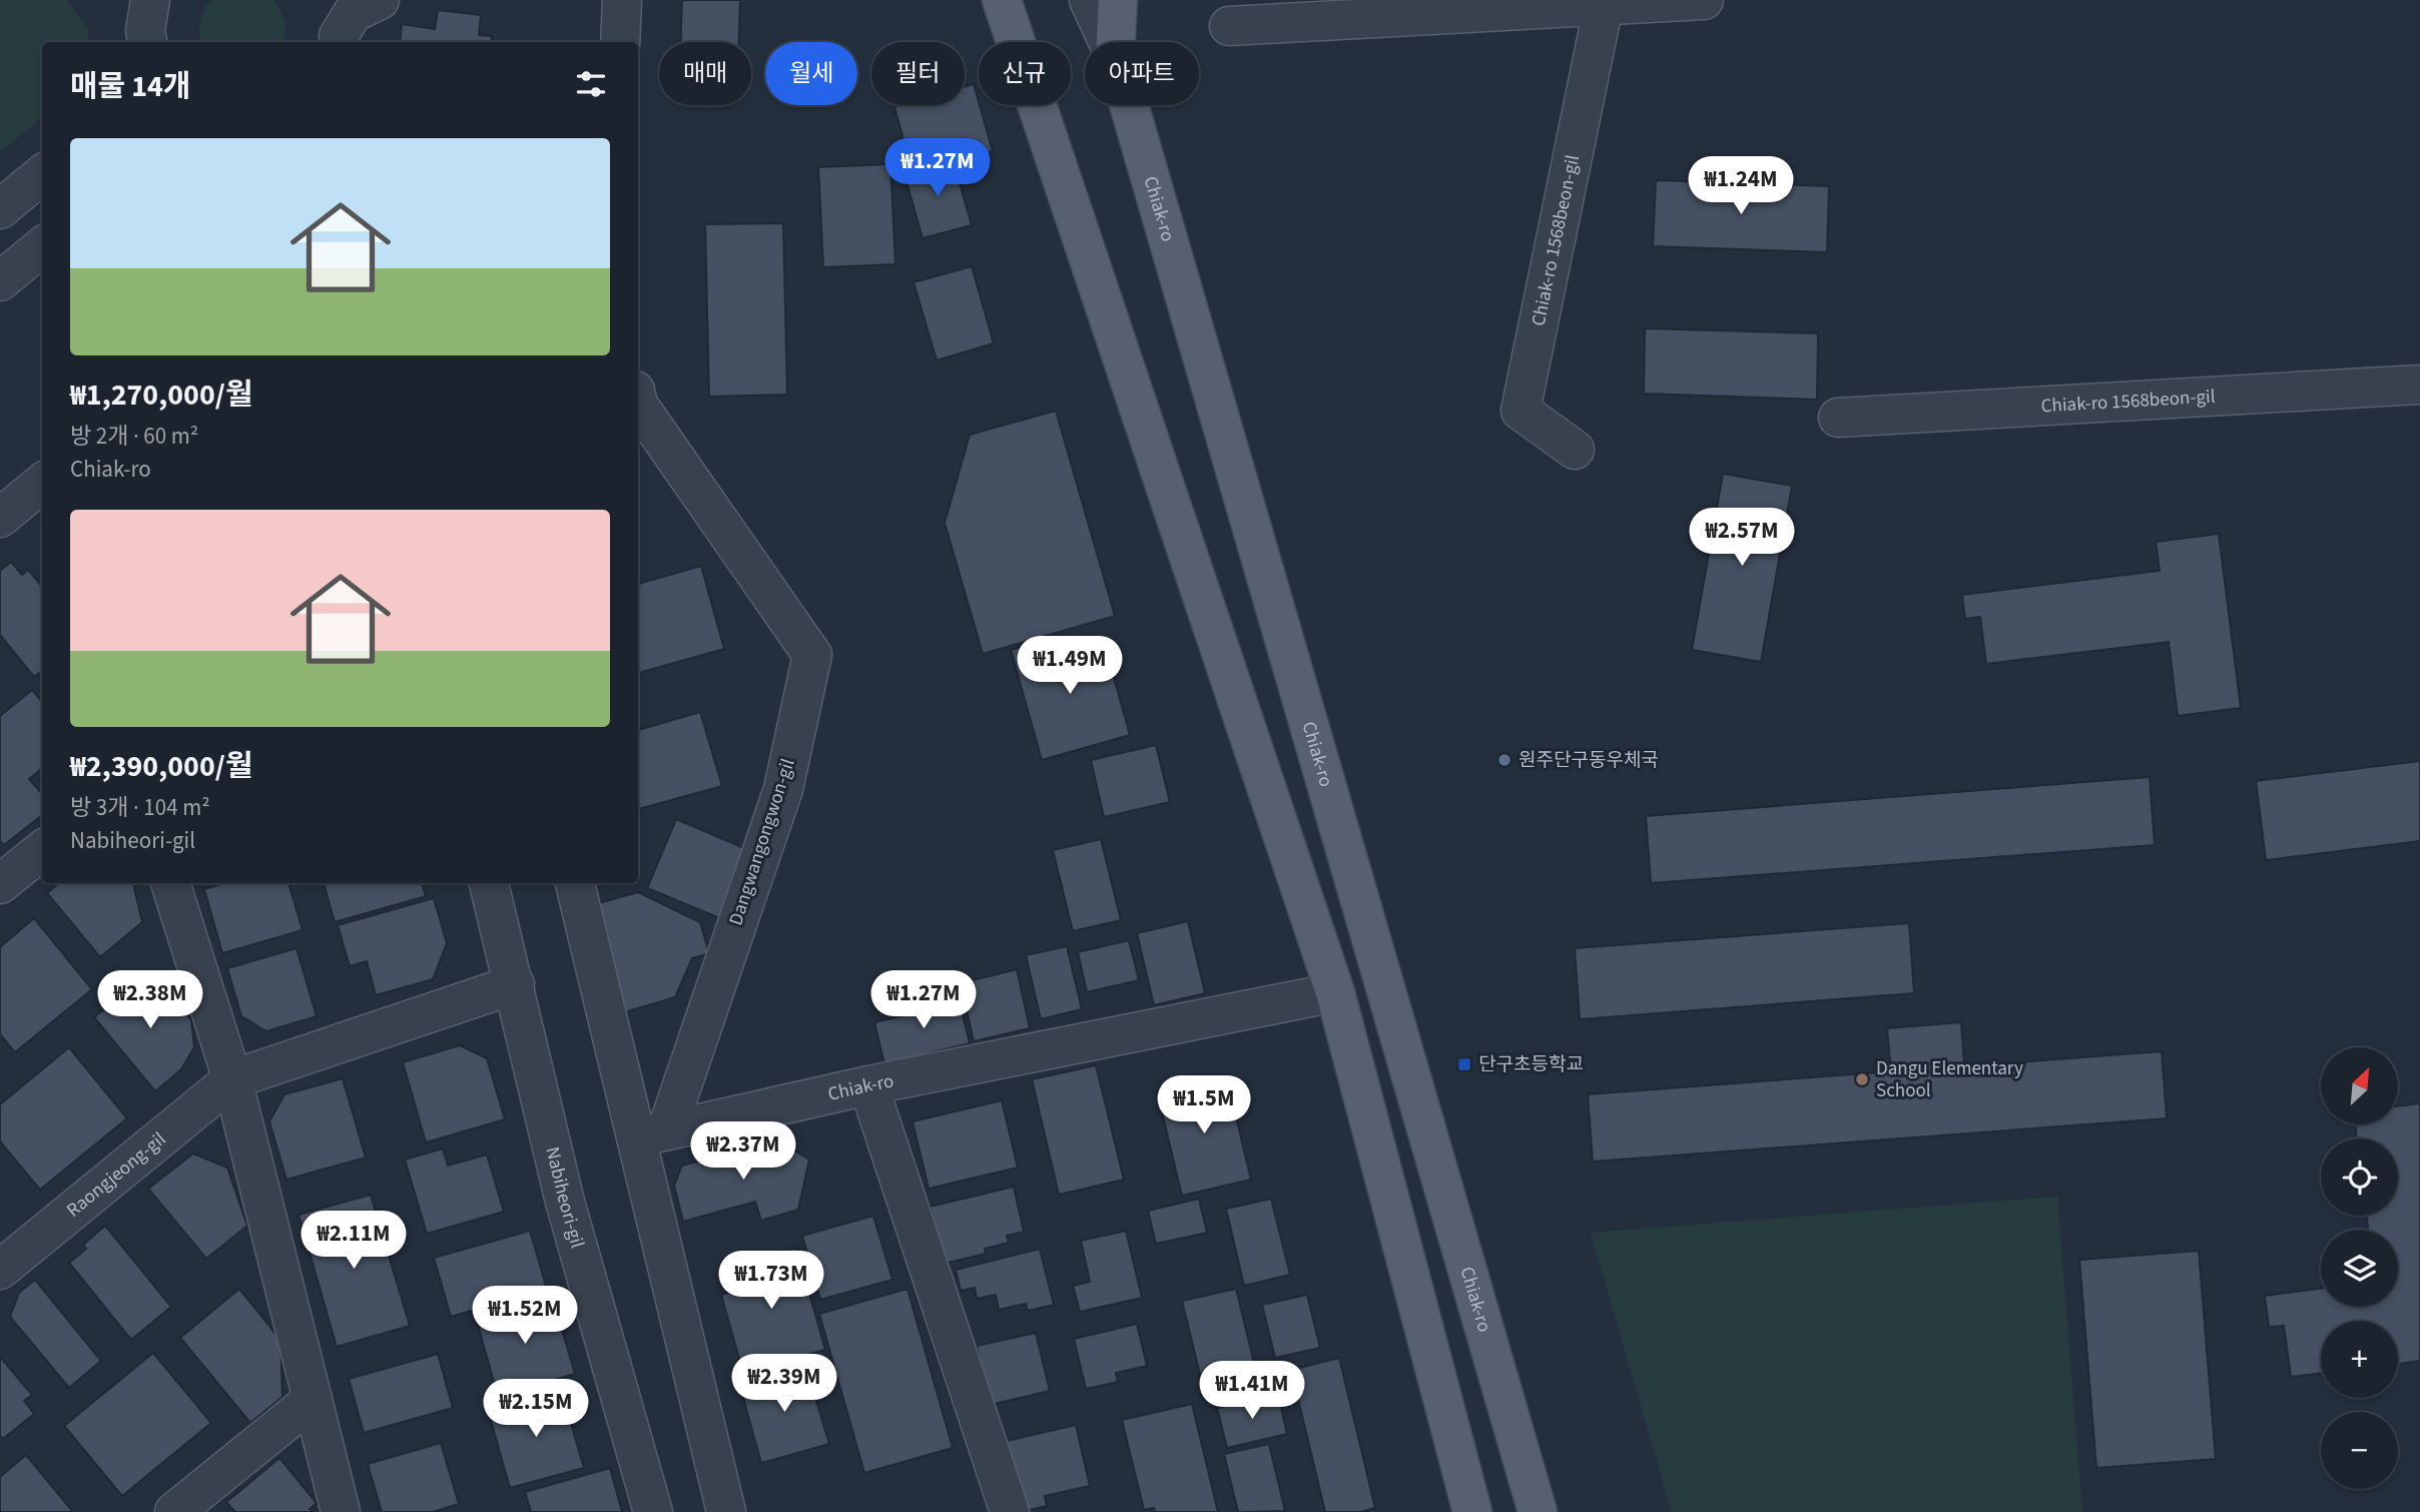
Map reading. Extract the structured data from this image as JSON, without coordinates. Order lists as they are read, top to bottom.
{
  "streets": {
    "main road": ["Chiak-ro"],
    "street": [
      "Chiak-ro 1568beon-gil",
      "Dangwangongwon-gil",
      "Raongjeong-gil",
      "Nabiheori-gil"
    ]
  },
  "crossings": [
    ["Chiak-ro", "Dangwangongwon-gil"]
  ],
  "places": {
    "other": ["원주단구동우체국", "Dangu Elementary School"],
    "transit": ["단구초등학교"]
  },
  "north": "top right",
  "page": {
    "chip": [
      "매매",
      "월세",
      "필터",
      "신규",
      "아파트"
    ],
    "heading": "매물 14개",
    "list": [
      {
        "name": "₩1,270,000/월",
        "note": "방 2개 · 60 m² · Chiak-ro"
      },
      {
        "name": "₩2,390,000/월",
        "note": "방 3개 · 104 m² · Nabiheori-gil"
      }
    ],
    "price": [
      "₩1.27M",
      "₩1.24M",
      "₩2.57M",
      "₩1.49M",
      "₩2.38M",
      "₩1.27M",
      "₩1.5M",
      "₩2.37M",
      "₩2.11M",
      "₩1.73M",
      "₩1.52M",
      "₩2.39M",
      "₩1.41M",
      "₩2.15M"
    ],
    "map_buttons": ["+", "−"]
  }
}
